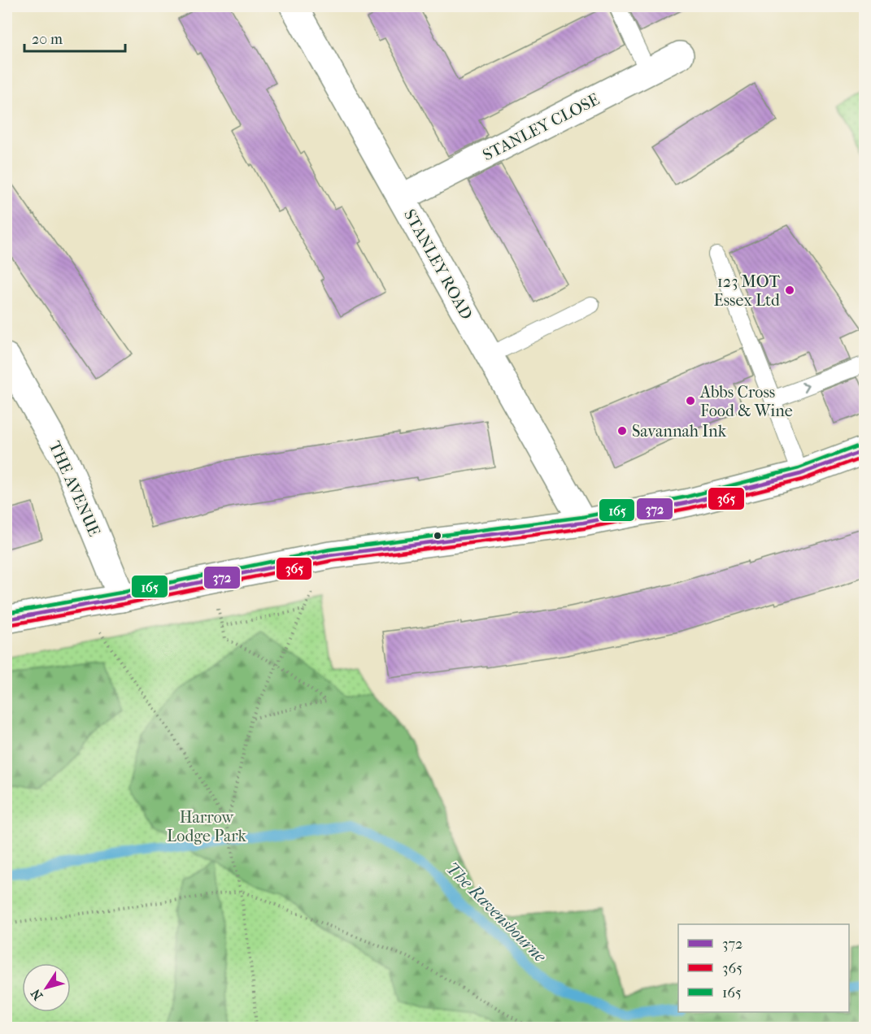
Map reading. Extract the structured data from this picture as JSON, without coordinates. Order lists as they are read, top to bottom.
{
  "streets": {
    "street": ["STANLEY CLOSE", "STANLEY ROAD", "THE AVENUE"]
  },
  "crossings": [
    ["STANLEY CLOSE", "STANLEY ROAD"]
  ],
  "water": ["The Ravensbourne"],
  "parks": ["Harrow Lodge Park"],
  "places": ["123 MOT Essex Ltd", "Abbs Cross Food & Wine", "Savannah Ink"],
  "lines": ["transit line 165", "transit line 372", "transit line 365"],
  "legend": ["372", "365", "165"],
  "scale_bar": "20 m",
  "north": "bottom left"
}
